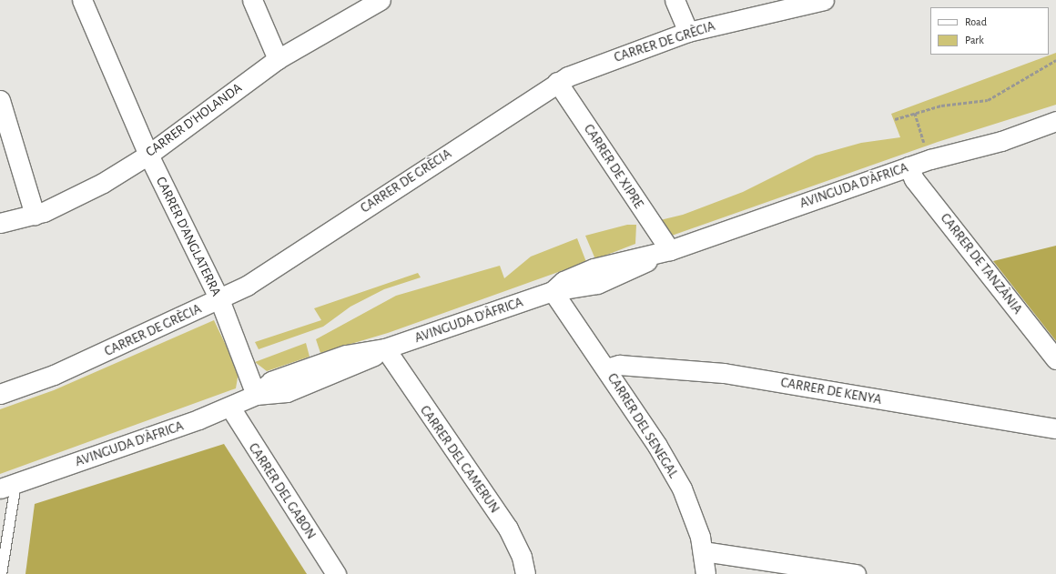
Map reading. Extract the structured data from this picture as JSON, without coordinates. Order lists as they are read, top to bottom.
{
  "streets": {
    "street": [
      "CARRER DE GRÈCIA",
      "CARRER D'HOLANDA",
      "CARRER DE XIPRE",
      "AVINGUDA D'ÀFRICA",
      "CARRER D'ANGLATERRA",
      "CARRER DE TANZÀNIA",
      "CARRER DE KENYA",
      "CARRER DEL SENEGAL",
      "CARRER DEL CAMERUN",
      "CARRER DEL GABON"
    ]
  },
  "crossings": [
    ["CARRER DE GRÈCIA", "CARRER DE XIPRE"],
    ["CARRER DE GRÈCIA", "CARRER D'ANGLATERRA"],
    ["CARRER D'HOLANDA", "CARRER D'ANGLATERRA"],
    ["CARRER DE XIPRE", "AVINGUDA D'ÀFRICA"],
    ["AVINGUDA D'ÀFRICA", "CARRER D'ANGLATERRA"],
    ["AVINGUDA D'ÀFRICA", "CARRER DE TANZÀNIA"],
    ["AVINGUDA D'ÀFRICA", "CARRER DEL SENEGAL"],
    ["AVINGUDA D'ÀFRICA", "CARRER DEL CAMERUN"],
    ["AVINGUDA D'ÀFRICA", "CARRER DEL GABON"],
    ["CARRER DE KENYA", "CARRER DEL SENEGAL"]
  ],
  "legend": ["Road", "Park"]
}
